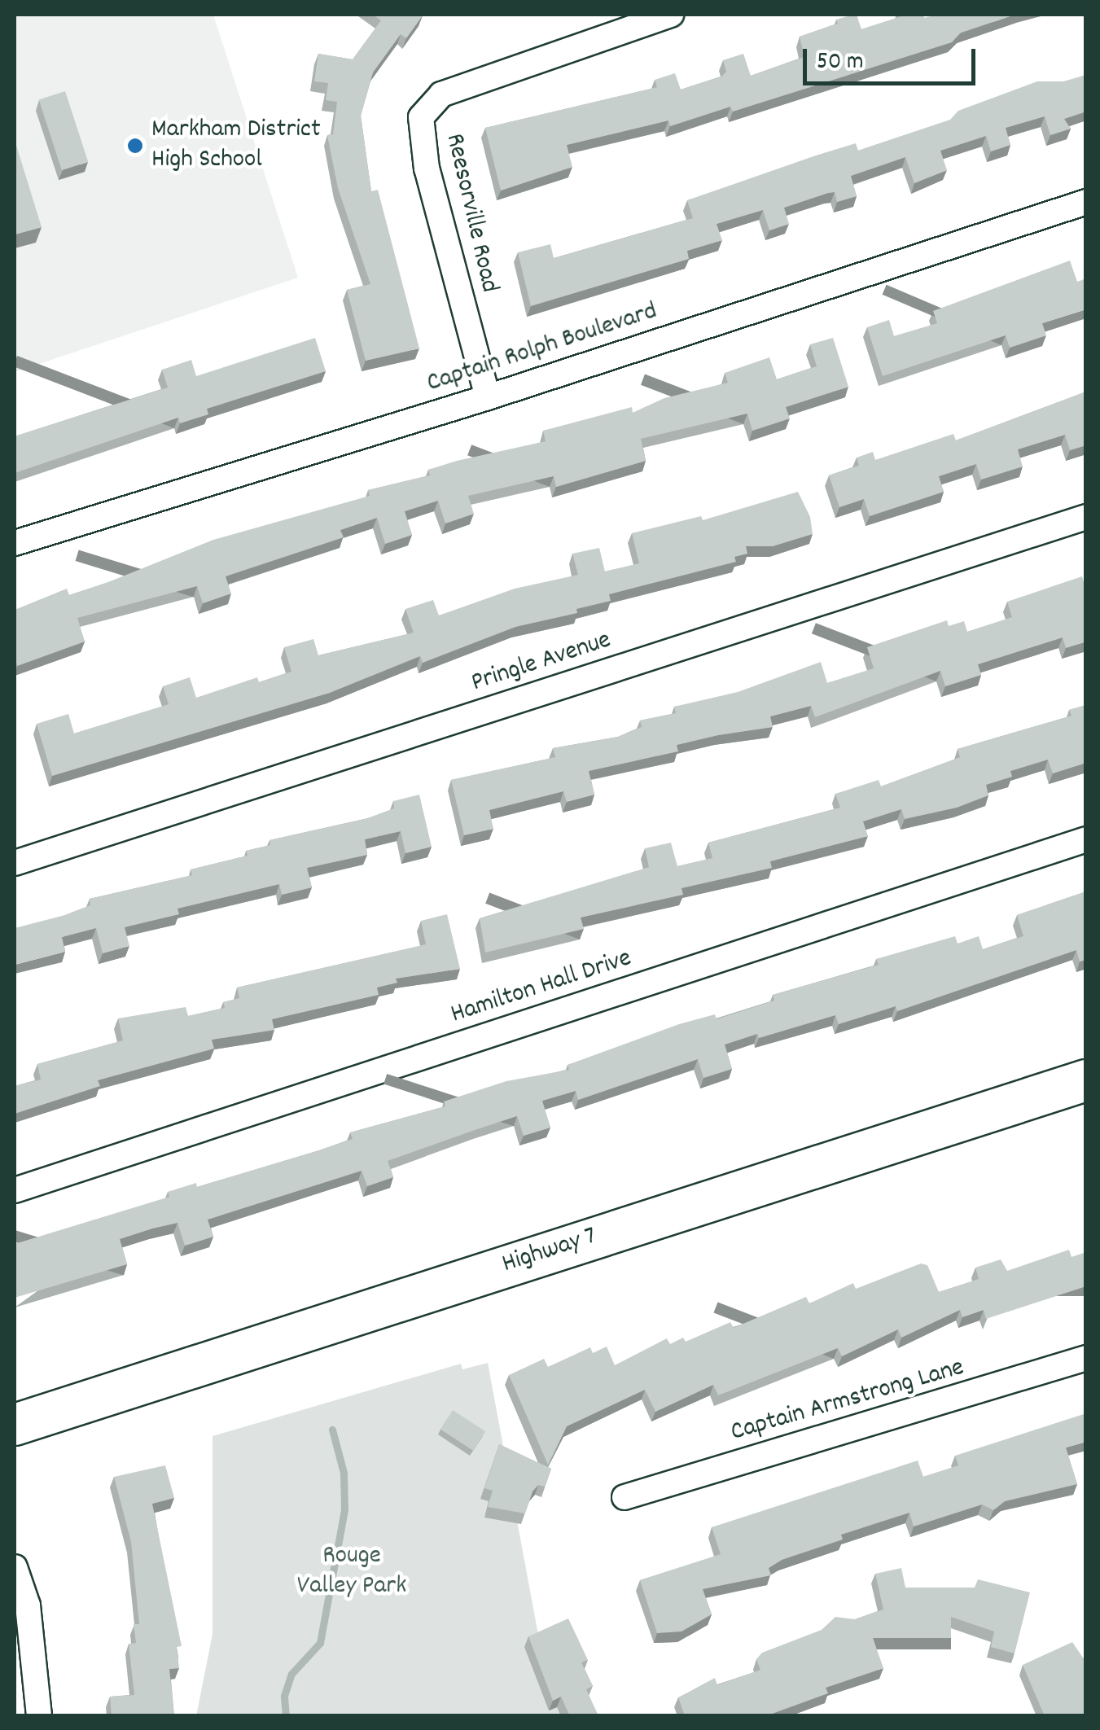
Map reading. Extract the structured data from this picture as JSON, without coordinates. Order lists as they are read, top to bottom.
{
  "streets": {
    "main road": ["Highway 7"],
    "street": [
      "Reesorville Road",
      "Captain Rolph Boulevard",
      "Pringle Avenue",
      "Hamilton Hall Drive",
      "Captain Armstrong Lane"
    ]
  },
  "crossings": [
    ["Reesorville Road", "Captain Rolph Boulevard"]
  ],
  "parks": ["Rouge Valley Park"],
  "places": ["Markham District High School"],
  "scale_bar": "50 m"
}
